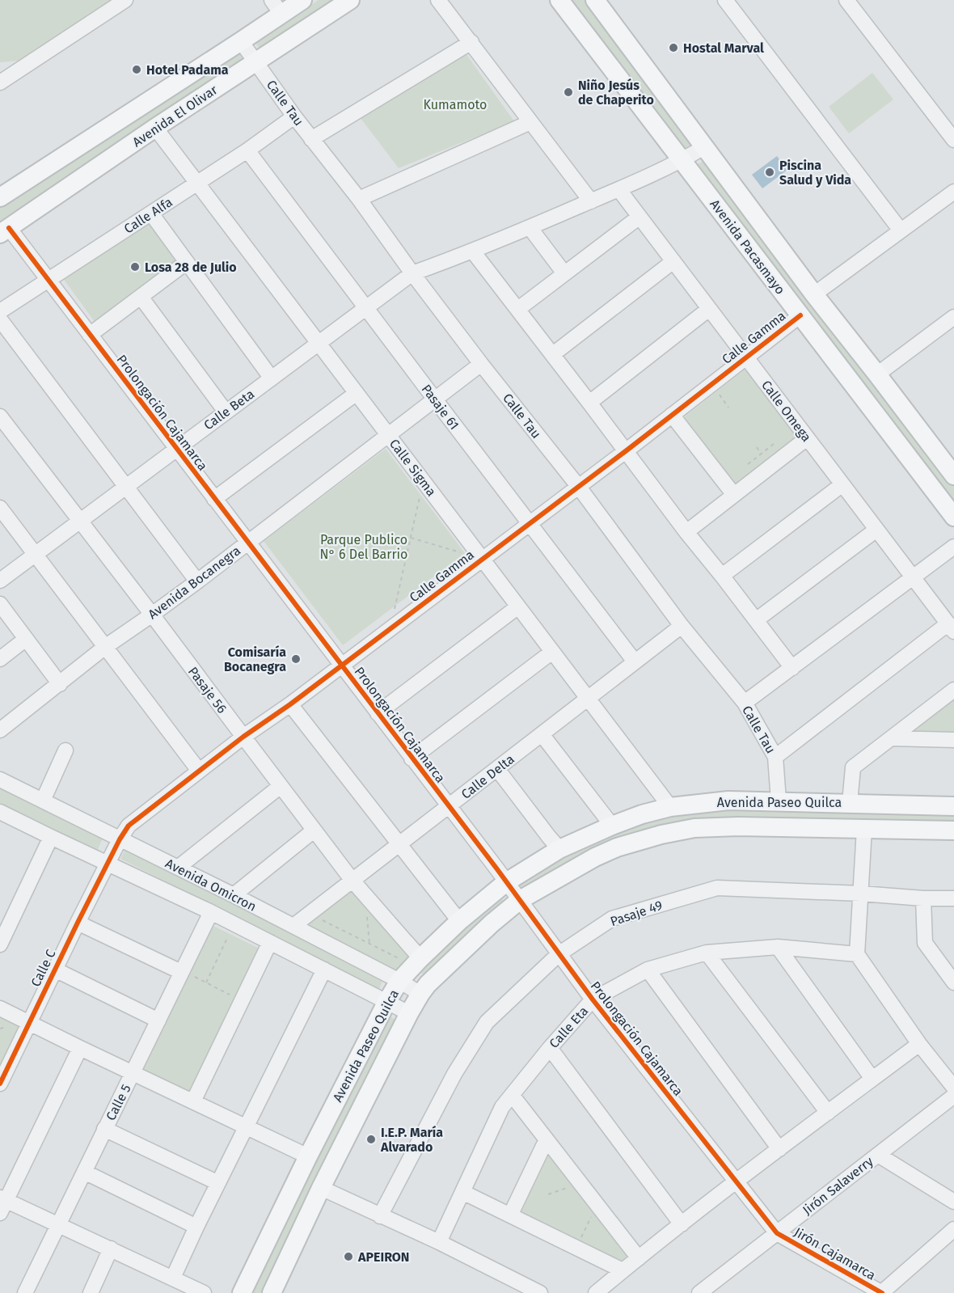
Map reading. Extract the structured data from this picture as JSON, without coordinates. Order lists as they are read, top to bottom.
{
  "streets": {
    "main road": ["Avenida El Olivar", "Avenida Pacasmayo", "Avenida Paseo Quilca"],
    "street": [
      "Calle Tau",
      "Calle Alfa",
      "Calle Gamma",
      "Pasaje 61",
      "Calle Beta",
      "Calle Omega",
      "Prolongación Cajamarca",
      "Calle Sigma",
      "Avenida Bocanegra",
      "Pasaje 56",
      "Calle Delta",
      "Avenida Omicron",
      "Pasaje 49",
      "Calle C",
      "Calle Eta",
      "Calle 5",
      "Jirón Salaverry",
      "Jirón Cajamarca"
    ]
  },
  "crossings": [
    ["Calle Tau", "Avenida El Olivar"],
    ["Calle Tau", "Calle Alfa"],
    ["Calle Tau", "Calle Gamma"],
    ["Calle Tau", "Calle Beta"],
    ["Calle Tau", "Avenida Bocanegra"],
    ["Calle Tau", "Calle Delta"],
    ["Calle Tau", "Avenida Paseo Quilca"],
    ["Avenida El Olivar", "Prolongación Cajamarca"],
    ["Avenida El Olivar", "Calle Sigma"],
    ["Calle Alfa", "Pasaje 61"],
    ["Calle Alfa", "Prolongación Cajamarca"],
    ["Calle Alfa", "Calle Sigma"],
    ["Avenida Pacasmayo", "Calle Gamma"],
    ["Avenida Pacasmayo", "Calle Beta"],
    ["Calle Gamma", "Pasaje 61"],
    ["Calle Gamma", "Calle Omega"],
    ["Calle Gamma", "Prolongación Cajamarca"],
    ["Calle Gamma", "Calle Sigma"],
    ["Calle Gamma", "Pasaje 56"],
    ["Calle Gamma", "Avenida Omicron"],
    ["Calle Gamma", "Calle C"],
    ["Pasaje 61", "Calle Beta"],
    ["Pasaje 61", "Avenida Bocanegra"],
    ["Pasaje 61", "Calle Delta"],
    ["Calle Beta", "Calle Omega"],
    ["Calle Beta", "Prolongación Cajamarca"],
    ["Calle Beta", "Calle Sigma"],
    ["Calle Beta", "Pasaje 56"],
    ["Prolongación Cajamarca", "Avenida Bocanegra"],
    ["Prolongación Cajamarca", "Calle Delta"],
    ["Prolongación Cajamarca", "Avenida Paseo Quilca"],
    ["Prolongación Cajamarca", "Pasaje 49"],
    ["Prolongación Cajamarca", "Calle Eta"],
    ["Prolongación Cajamarca", "Jirón Salaverry"],
    ["Prolongación Cajamarca", "Jirón Cajamarca"],
    ["Calle Sigma", "Avenida Bocanegra"],
    ["Calle Sigma", "Calle Delta"],
    ["Calle Sigma", "Avenida Paseo Quilca"],
    ["Avenida Bocanegra", "Pasaje 56"],
    ["Pasaje 56", "Calle Delta"],
    ["Pasaje 56", "Avenida Paseo Quilca"],
    ["Calle Delta", "Avenida Omicron"],
    ["Avenida Paseo Quilca", "Avenida Omicron"],
    ["Avenida Omicron", "Calle C"],
    ["Avenida Omicron", "Calle 5"],
    ["Jirón Salaverry", "Jirón Cajamarca"]
  ],
  "parks": ["Kumamoto", "Parque Publico N° 6 Del Barrio"],
  "places": [
    "Hostal Marval",
    "Hotel Padama",
    "Niño Jesús de Chaperito",
    "Piscina Salud y Vida",
    "Losa 28 de Julio",
    "Comisaría Bocanegra",
    "I.E.P. María Alvarado",
    "APEIRON"
  ]
}
